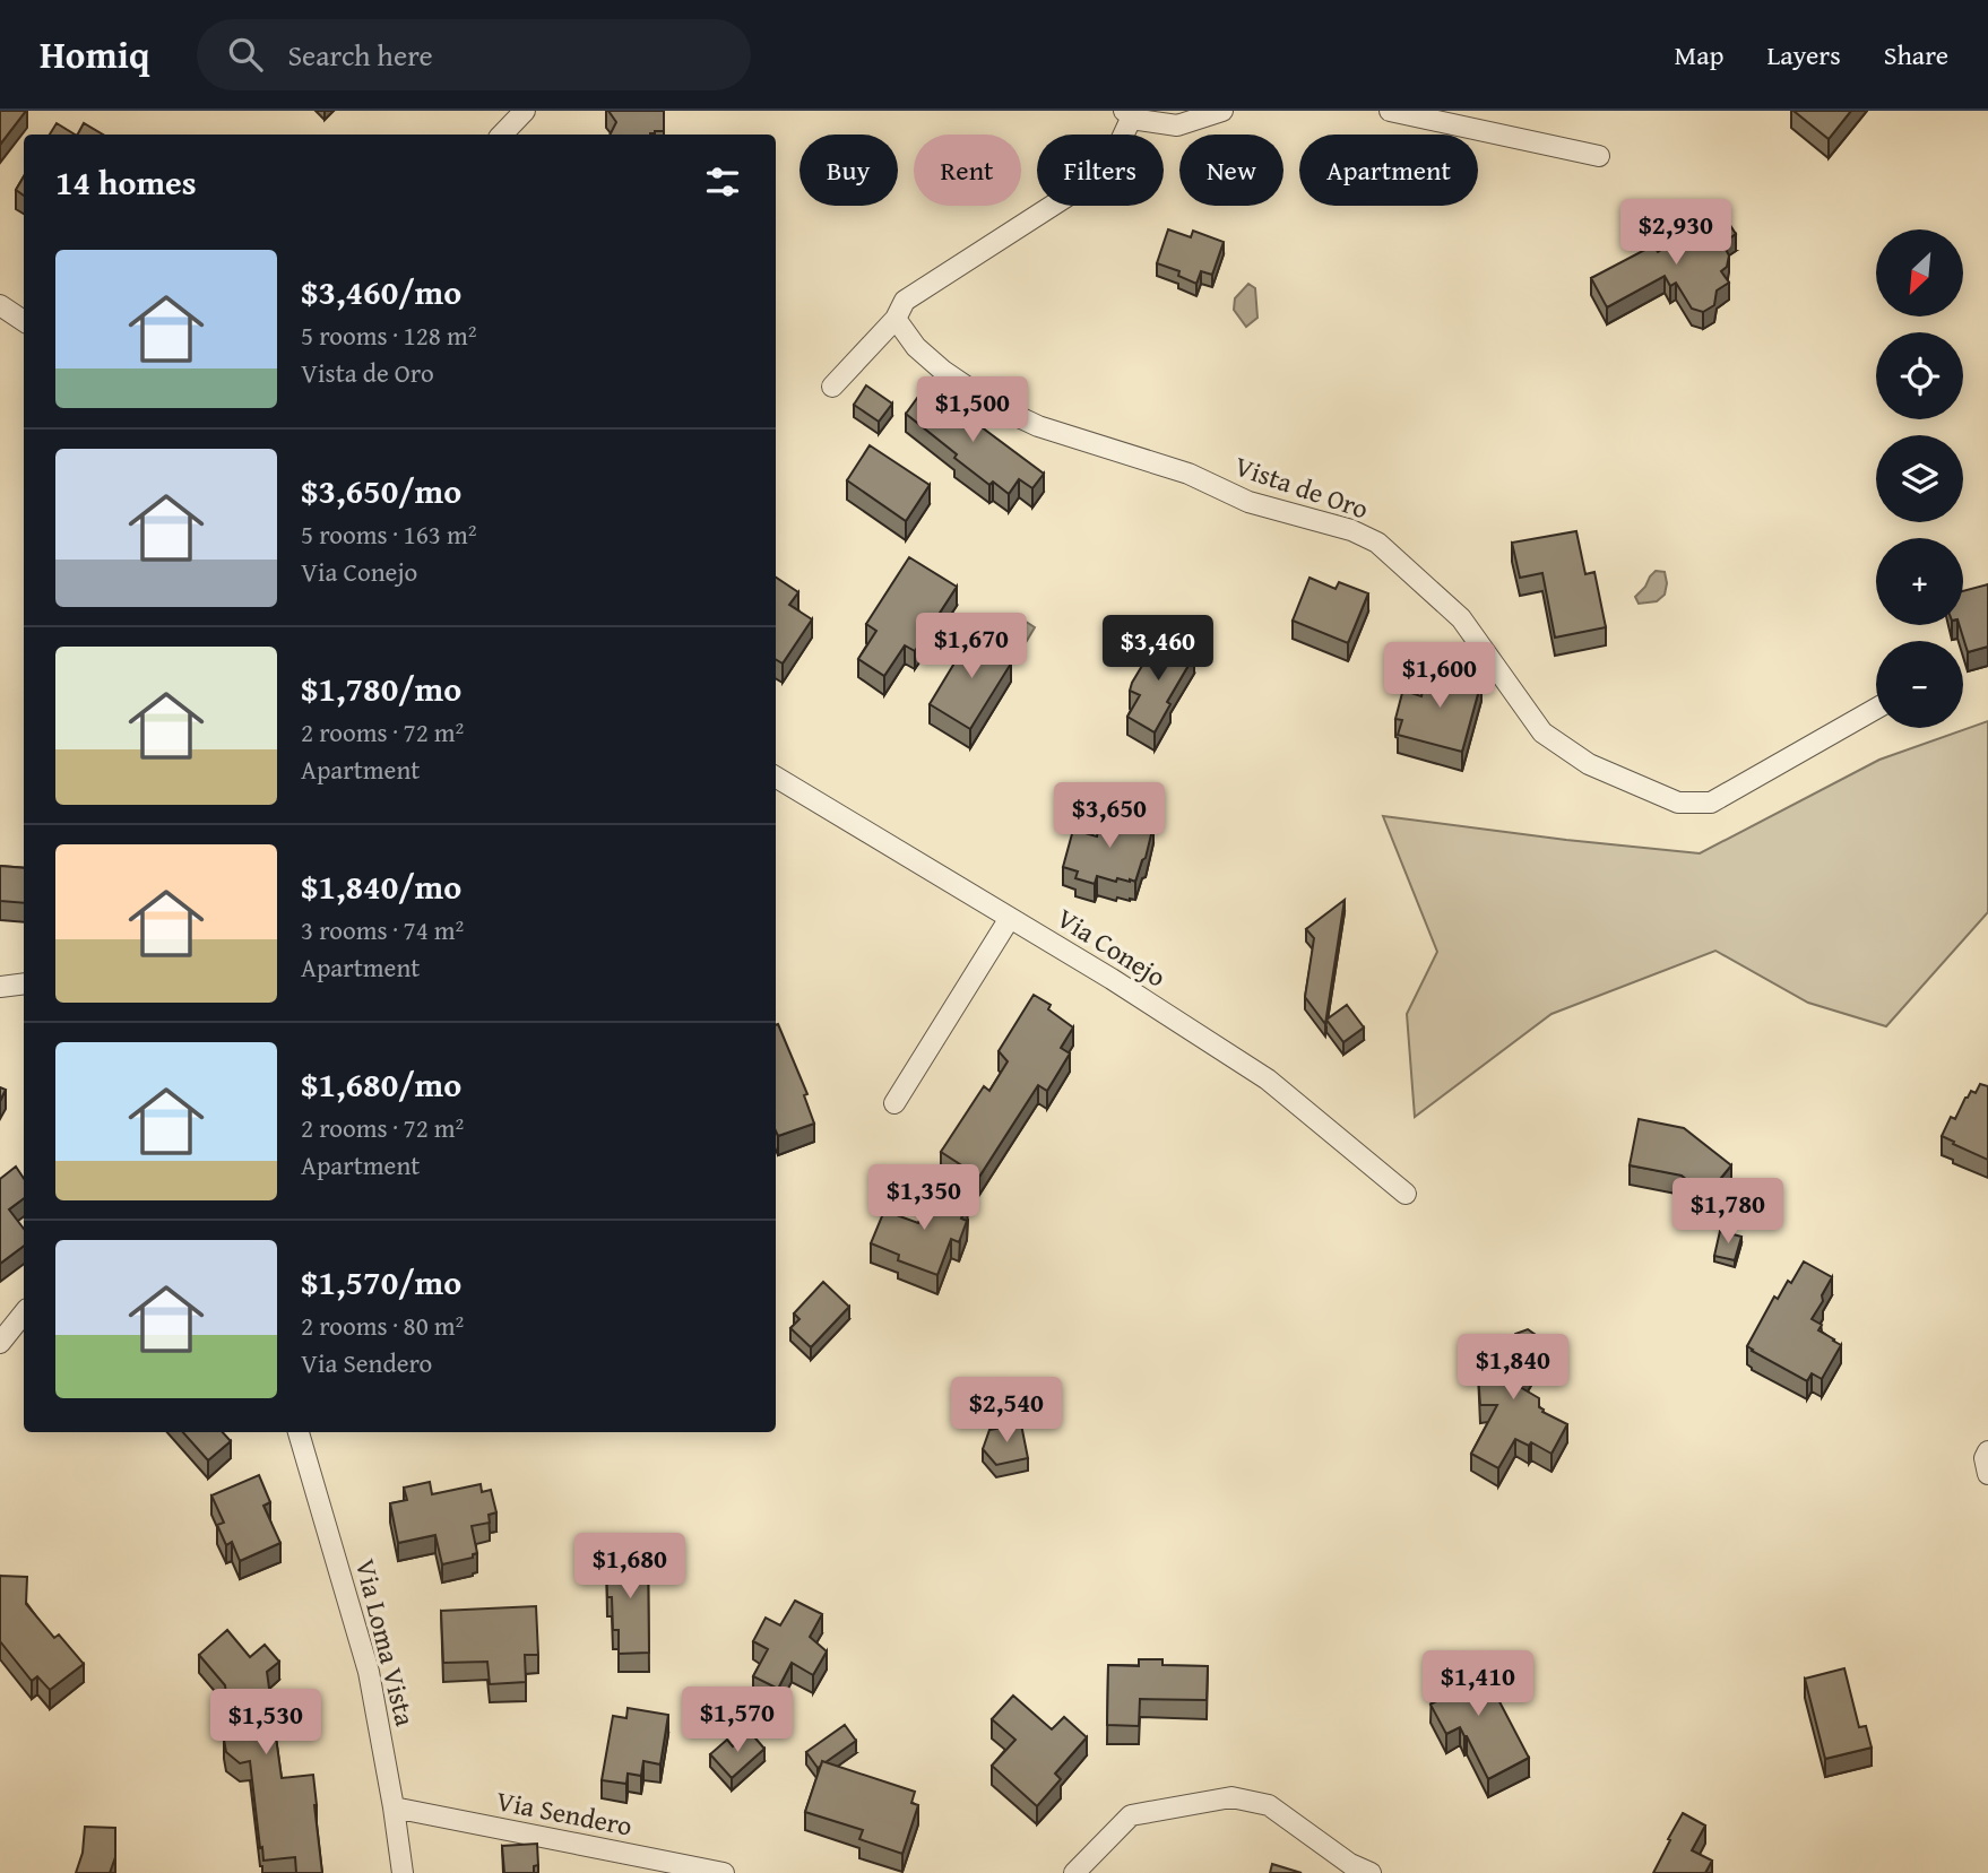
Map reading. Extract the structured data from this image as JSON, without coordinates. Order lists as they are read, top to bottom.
{
  "streets": {
    "street": [
      "Vista de Oro",
      "Via Conejo",
      "Via Loma Vista",
      "Via Sendero"
    ]
  },
  "crossings": [
    ["Via Loma Vista", "Via Sendero"]
  ],
  "north": "bottom left",
  "page": {
    "header": "Homiq",
    "search": "Search here",
    "nav": ["Map", "Layers", "Share"],
    "chip": [
      "Buy",
      "Rent",
      "Filters",
      "New",
      "Apartment"
    ],
    "heading": "14 homes",
    "price": [
      "$2,930",
      "$1,500",
      "$1,670",
      "$3,460",
      "$1,600",
      "$3,650",
      "$1,350",
      "$1,780",
      "$1,840",
      "$2,540",
      "$1,680",
      "$1,410",
      "$1,570",
      "$1,530"
    ],
    "map_buttons": ["+", "−"],
    "list": [
      {
        "name": "$3,460/mo",
        "note": "5 rooms · 128 m² · Vista de Oro"
      },
      {
        "name": "$3,650/mo",
        "note": "5 rooms · 163 m² · Via Conejo"
      },
      {
        "name": "$1,780/mo",
        "note": "2 rooms · 72 m² · Apartment"
      },
      {
        "name": "$1,840/mo",
        "note": "3 rooms · 74 m² · Apartment"
      },
      {
        "name": "$1,680/mo",
        "note": "2 rooms · 72 m² · Apartment"
      },
      {
        "name": "$1,570/mo",
        "note": "2 rooms · 80 m² · Via Sendero"
      }
    ]
  }
}
